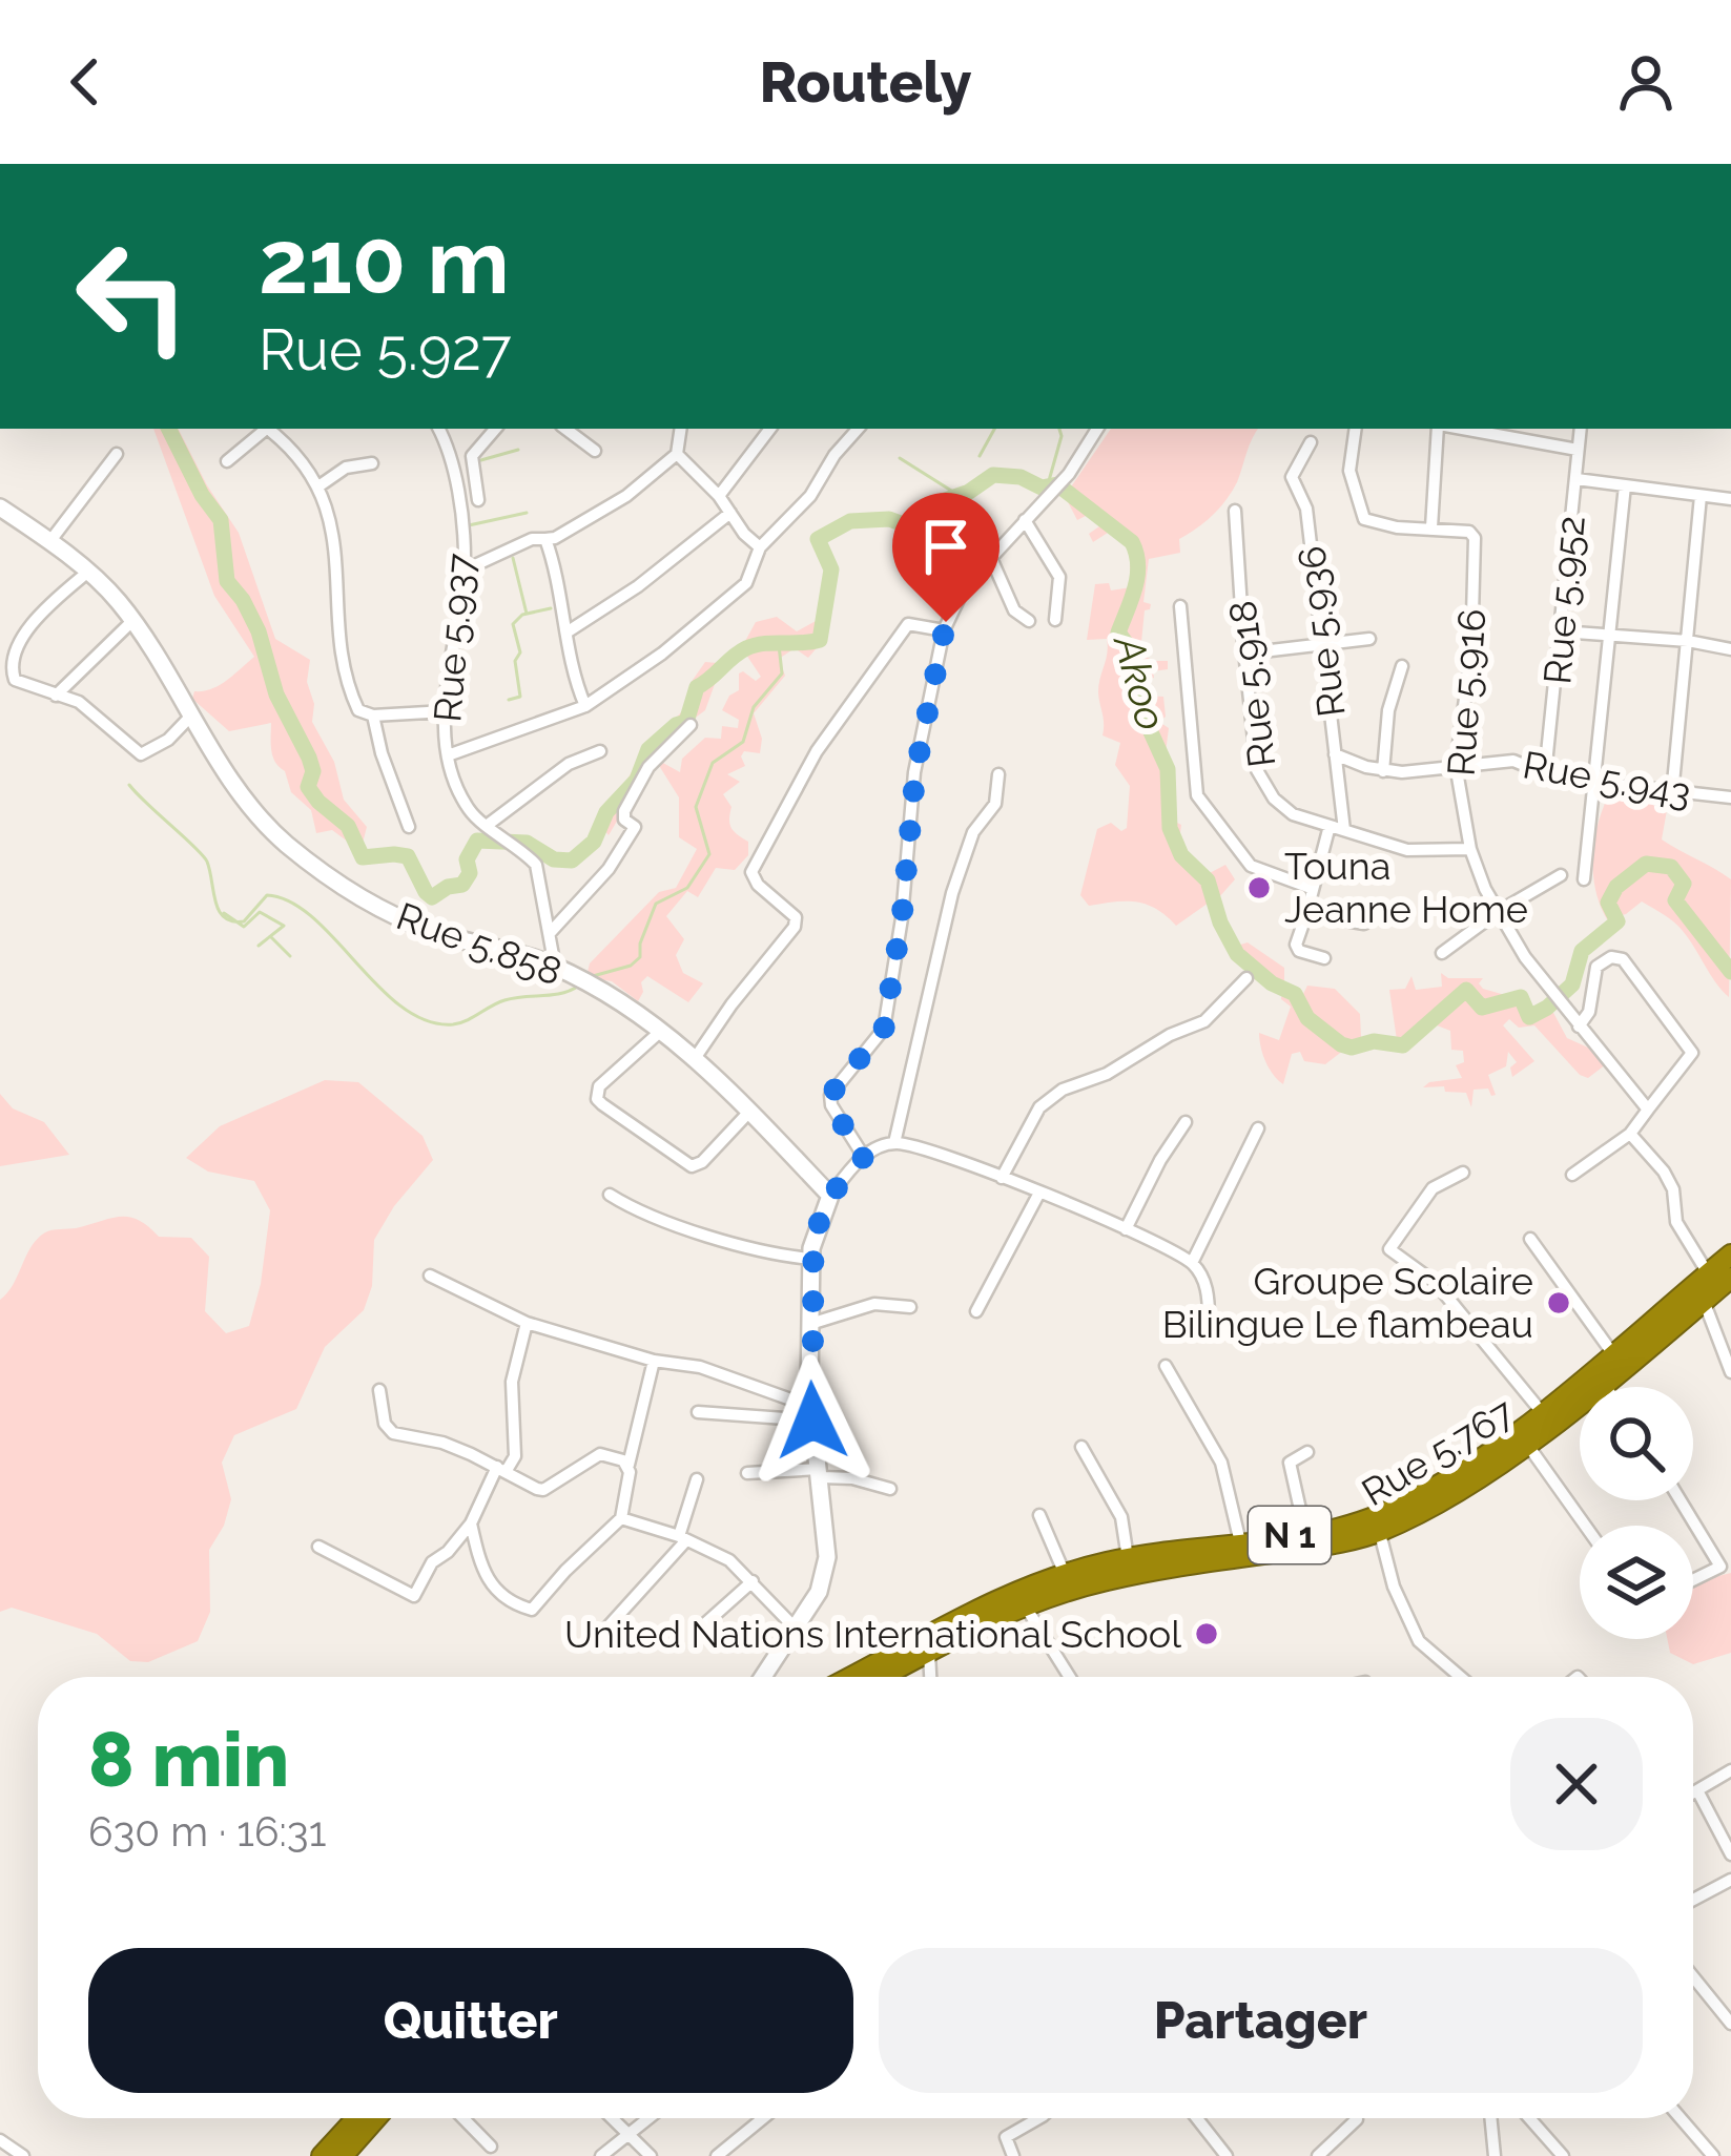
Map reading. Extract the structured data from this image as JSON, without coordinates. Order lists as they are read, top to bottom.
{
  "streets": {
    "highway": ["Rue 5.767", "N 1"],
    "street": [
      "Rue 5.952",
      "Rue 5.936",
      "Rue 5.937",
      "Rue 5.918",
      "Rue 5.916",
      "Rue 5.943",
      "Rue 5.858"
    ]
  },
  "crossings": [
    ["Rue 5.952", "Rue 5.943"],
    ["Rue 5.936", "Rue 5.918"],
    ["Rue 5.936", "Rue 5.943"],
    ["Rue 5.937", "Rue 5.858"],
    ["Rue 5.918", "Rue 5.916"],
    ["Rue 5.916", "Rue 5.943"],
    ["Rue 5.767", "N 1"]
  ],
  "water": ["Akoo"],
  "places": ["Touna Jeanne Home", "Groupe Scolaire Bilingue Le flambeau", "United Nations International School"],
  "page": {
    "header": "Routely",
    "turn": ["210 m", "Rue 5.927"],
    "heading": ["8 min", "630 m · 16:31"],
    "buttons": ["Quitter", "Partager"]
  }
}
